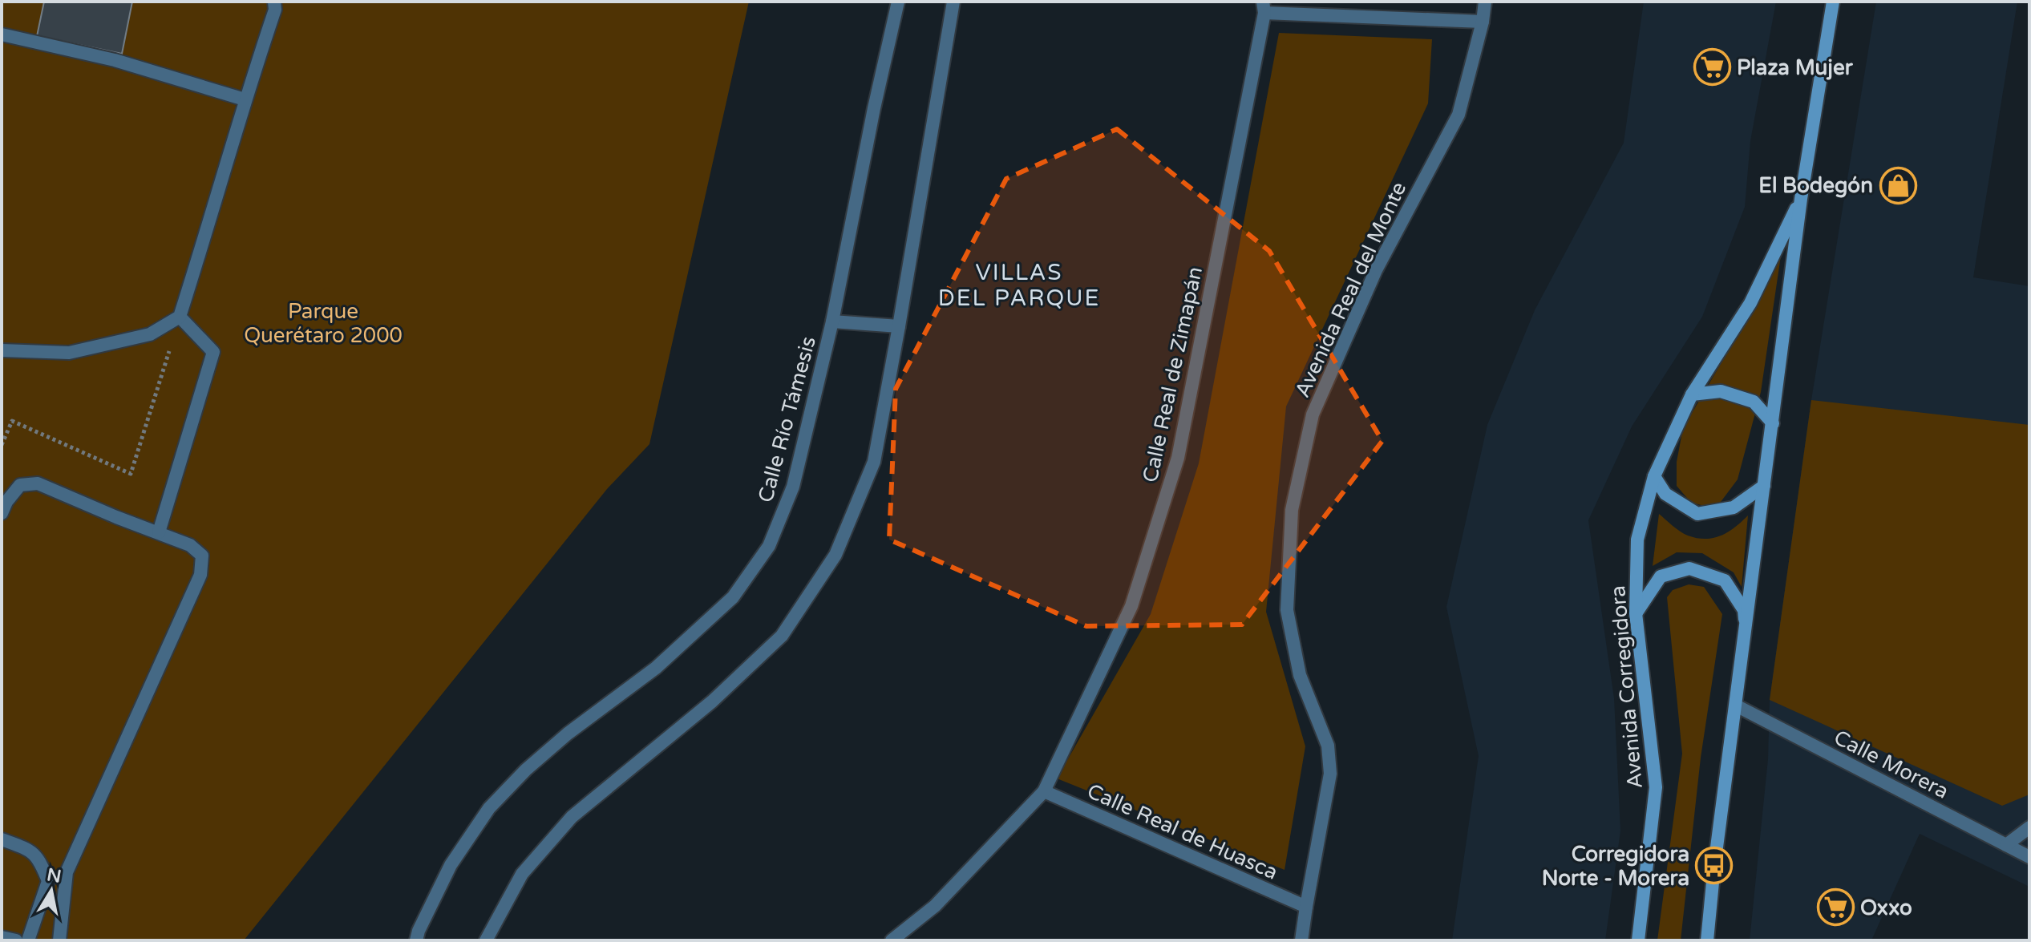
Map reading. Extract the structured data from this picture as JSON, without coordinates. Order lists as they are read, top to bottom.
{
  "streets": {
    "main road": ["Avenida Corregidora"],
    "street": [
      "Avenida Real del Monte",
      "Calle Real de Zimapán",
      "Calle Río Támesis",
      "Calle Morera",
      "Calle Real de Huasca"
    ]
  },
  "crossings": [
    ["Avenida Real del Monte", "Calle Real de Huasca"],
    ["Calle Real de Zimapán", "Calle Real de Huasca"],
    ["Avenida Corregidora", "Calle Morera"]
  ],
  "districts": ["VILLAS DEL PARQUE"],
  "parks": ["Parque Querétaro 2000"],
  "places": {
    "supermarket": ["Plaza Mujer", "Oxxo"],
    "shop": ["El Bodegón"],
    "bus stop": ["Corregidora Norte - Morera"]
  },
  "north": "top"
}
